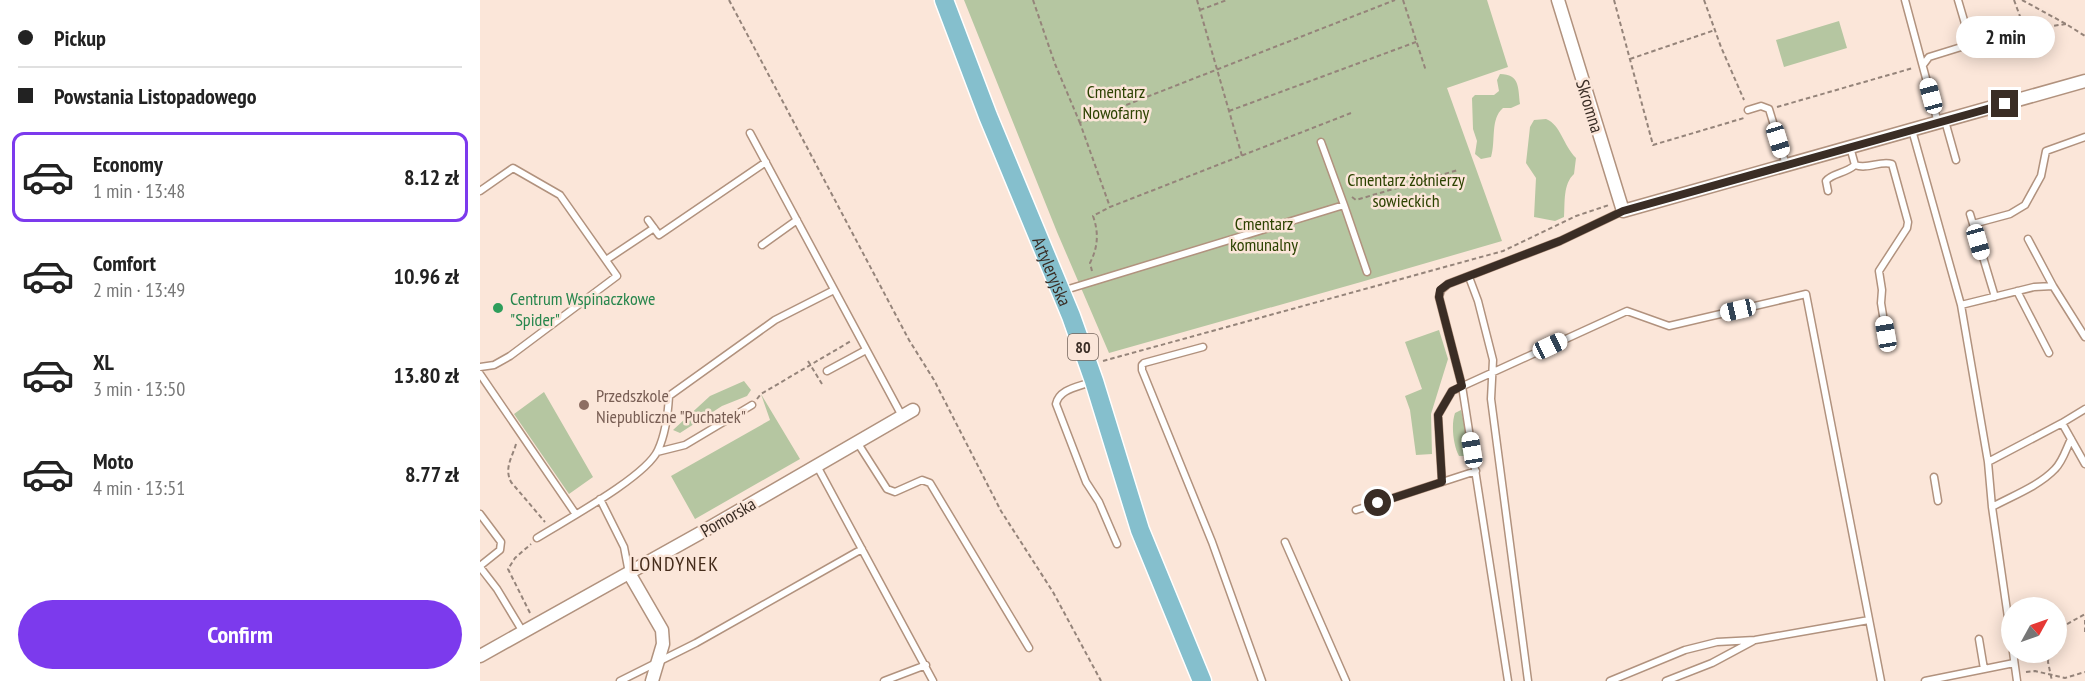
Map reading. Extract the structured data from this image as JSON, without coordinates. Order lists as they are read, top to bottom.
{
  "streets": {
    "main road": ["Artyleryjska", "80"],
    "street": ["Skromna", "Pomorska"]
  },
  "districts": ["LONDYNEK"],
  "parks": ["Cmentarz Nowofarny", "Cmentarz żołnierzy sowieckich", "Cmentarz komunalny"],
  "places": ["Centrum Wspinaczkowe \"Spider\"", "Przedszkole Niepubliczne \"Puchatek\""],
  "north": "top right",
  "page": {
    "banner": ["Pickup", "Powstania Listopadowego"],
    "bubble": "2 min",
    "list": [
      {
        "name": "Economy",
        "note": "1 min · 13:48",
        "value": "8.12 zł"
      },
      {
        "name": "Comfort",
        "note": "2 min · 13:49",
        "value": "10.96 zł"
      },
      {
        "name": "XL",
        "note": "3 min · 13:50",
        "value": "13.80 zł"
      },
      {
        "name": "Moto",
        "note": "4 min · 13:51",
        "value": "8.77 zł"
      }
    ],
    "buttons": "Confirm"
  }
}
